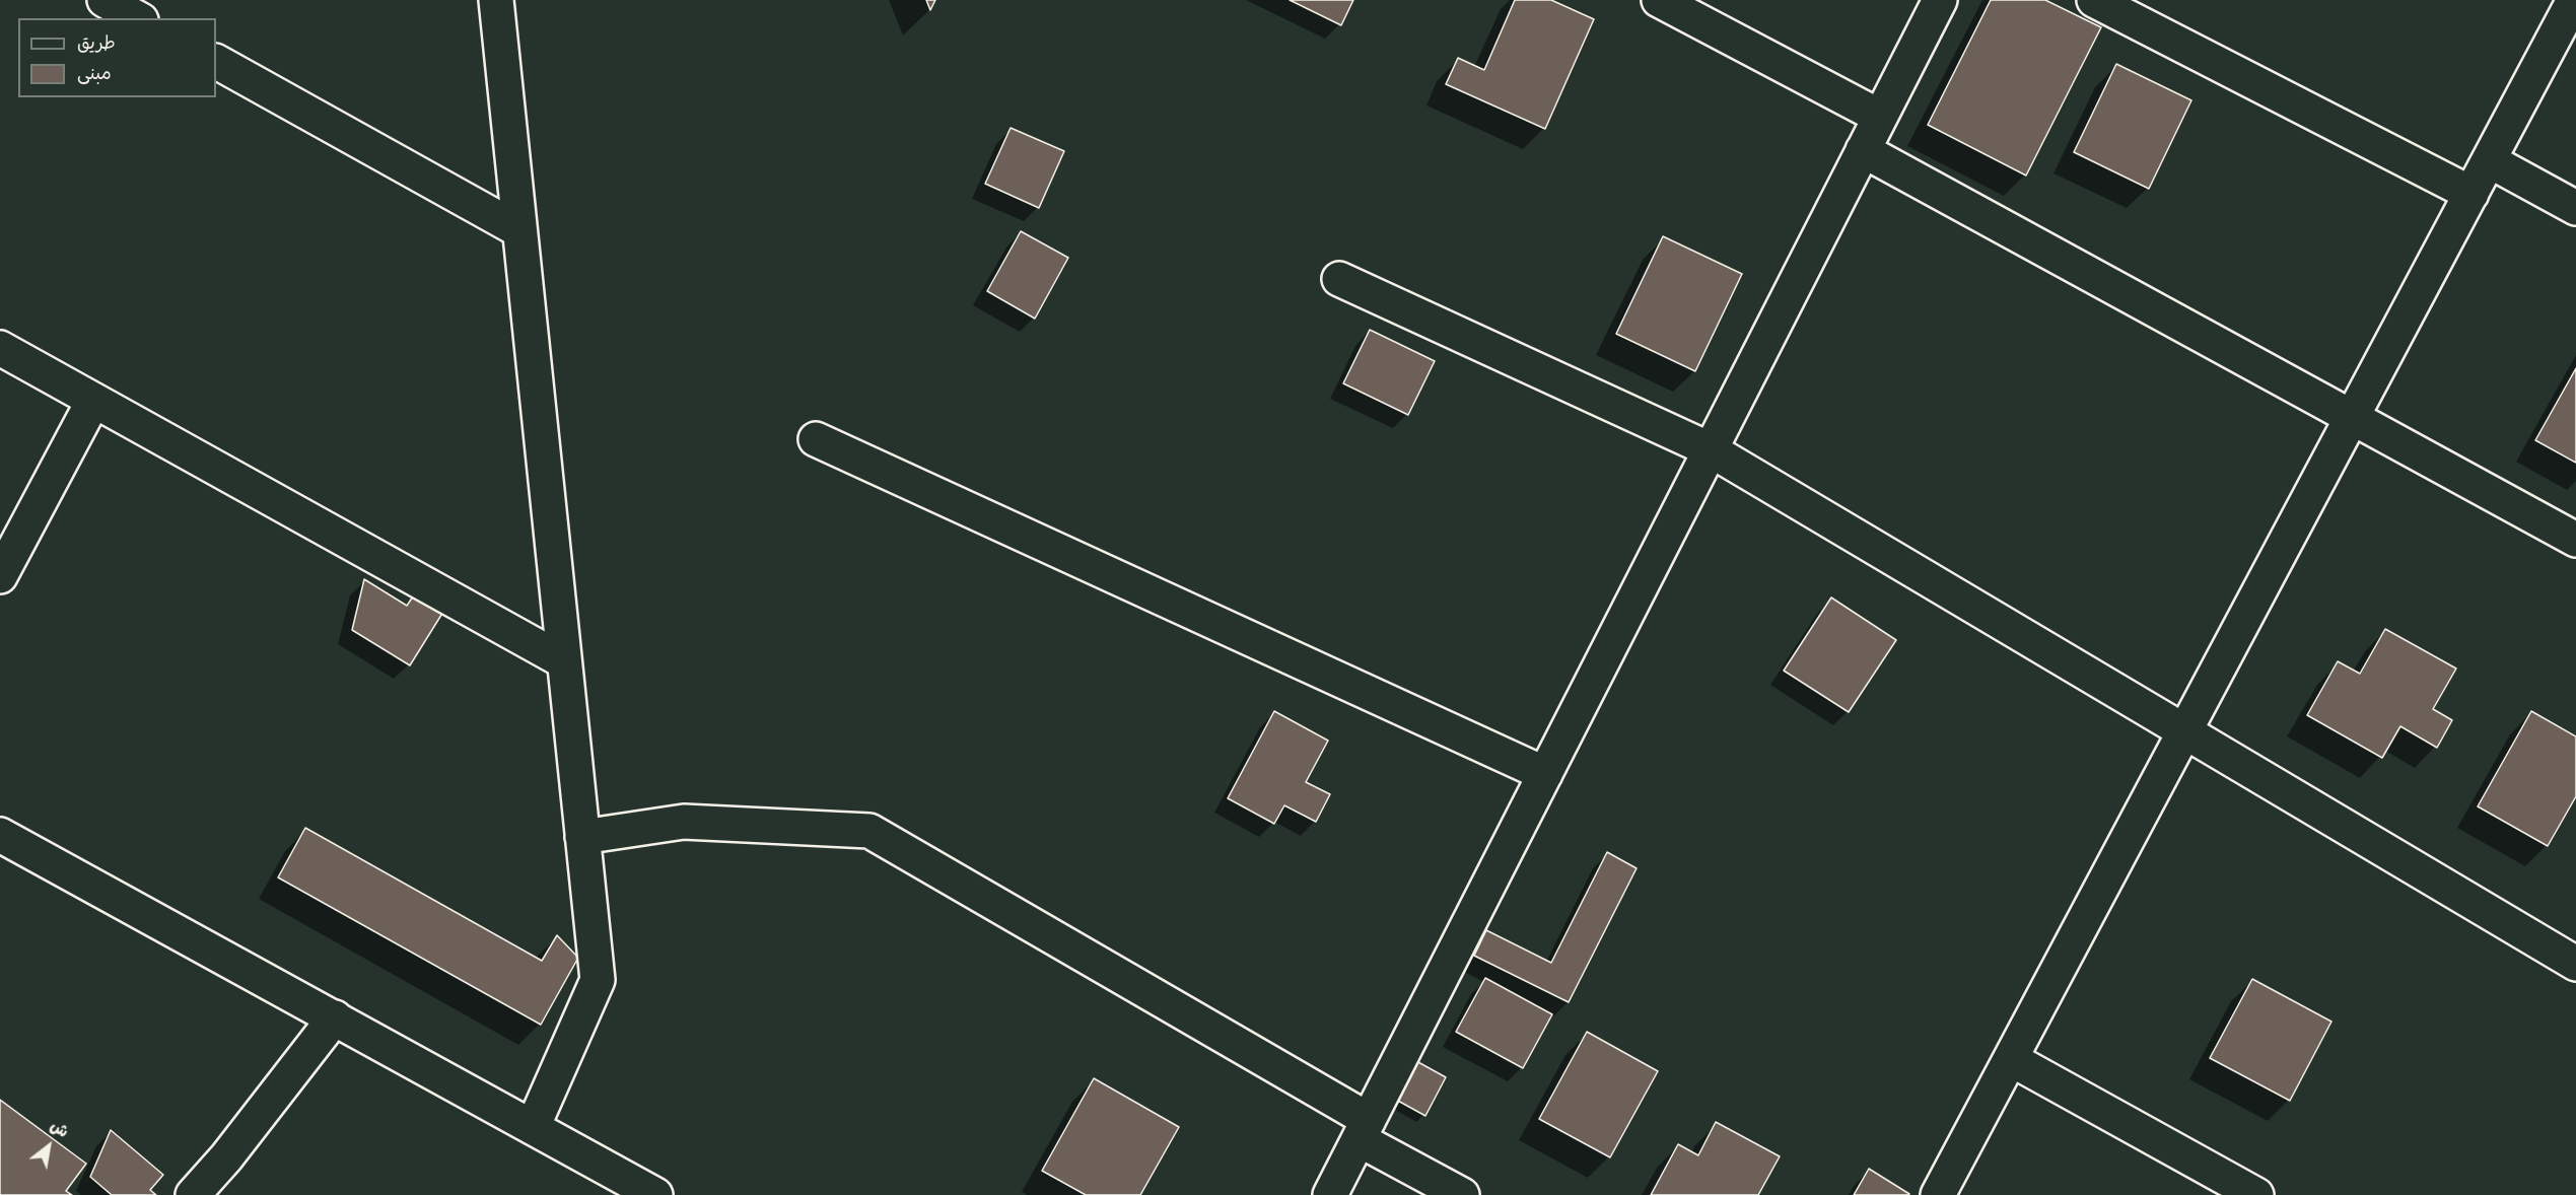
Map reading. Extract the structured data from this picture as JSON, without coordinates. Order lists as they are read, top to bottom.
{
  "legend": ["طريق", "مبنى"],
  "north": "top right"
}
